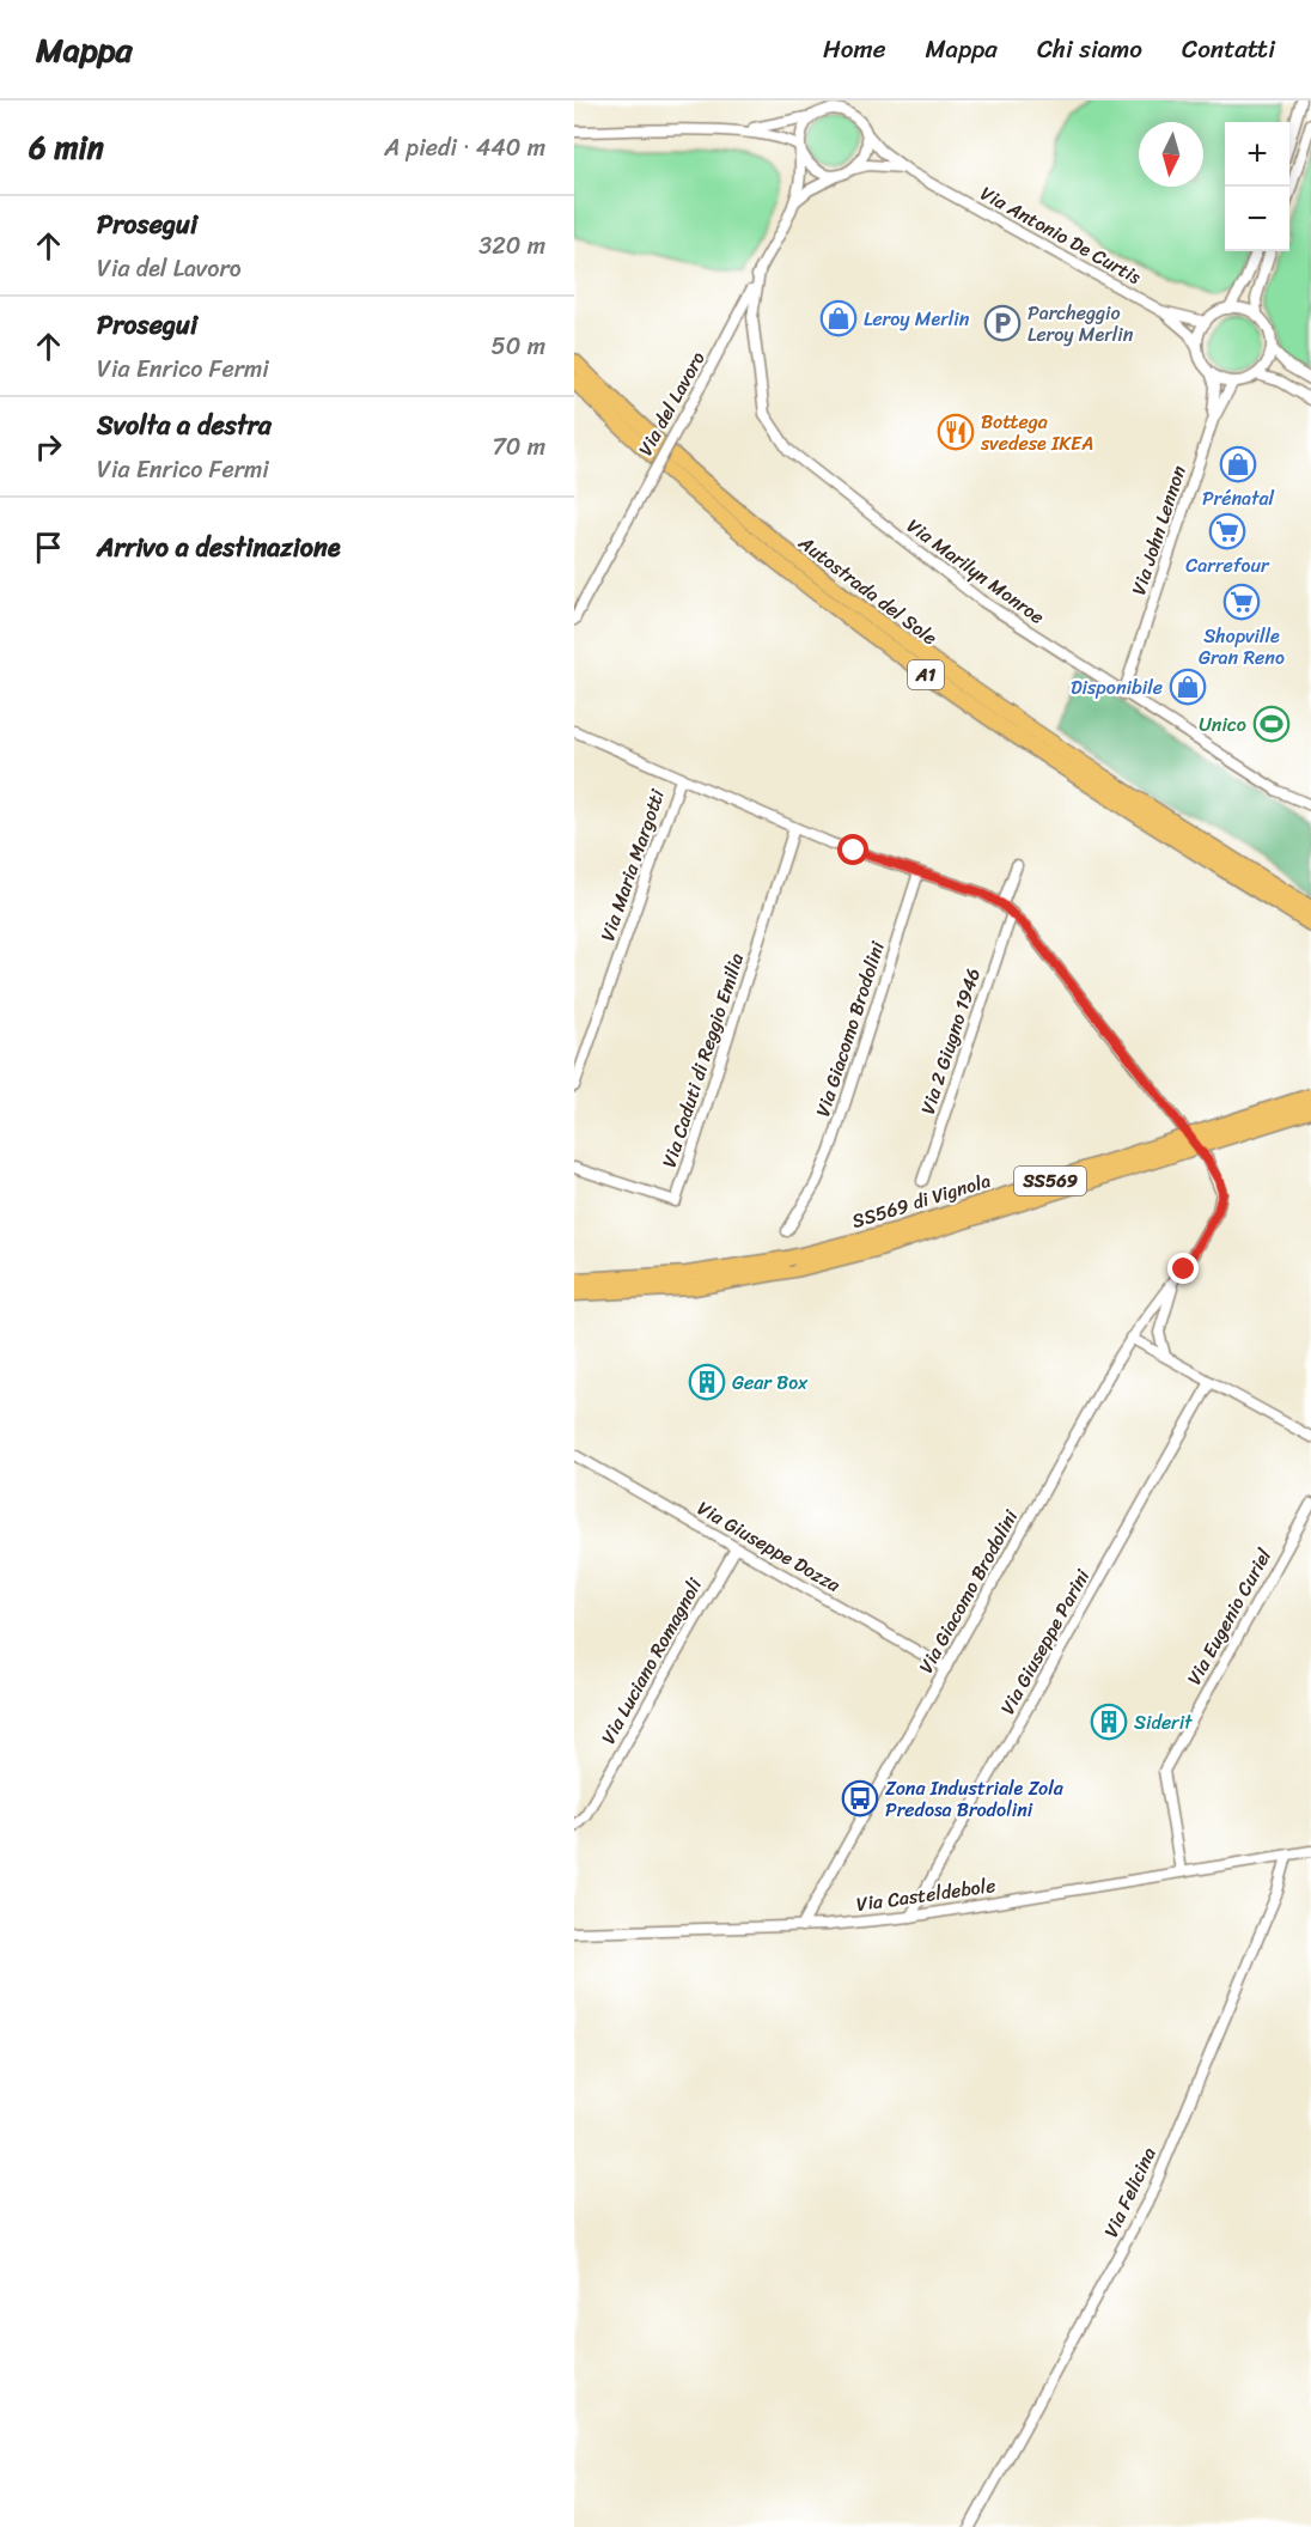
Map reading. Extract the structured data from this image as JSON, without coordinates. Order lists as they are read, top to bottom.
{
  "streets": {
    "highway": [
      "Autostrada del Sole",
      "A1",
      "SS569",
      "SS569 di Vignola"
    ],
    "street": [
      "Via Antonio De Curtis",
      "Via del Lavoro",
      "Via John Lennon",
      "Via Marilyn Monroe",
      "Via Maria Margotti",
      "Via Giacomo Brodolini",
      "Via 2 Giugno 1946",
      "Via Caduti di Reggio Emilia",
      "Via Giuseppe Dozza",
      "Via Eugenio Curiel",
      "Via Giuseppe Parini",
      "Via Luciano Romagnoli",
      "Via Casteldebole",
      "Via Felicina"
    ]
  },
  "crossings": [
    ["Via Antonio De Curtis", "Via del Lavoro"],
    ["Via Antonio De Curtis", "Via John Lennon"],
    ["Via del Lavoro", "Via Marilyn Monroe"],
    ["Via John Lennon", "Via Marilyn Monroe"],
    ["Via Giacomo Brodolini", "Via Giuseppe Dozza"],
    ["Via Giacomo Brodolini", "Via Casteldebole"],
    ["Via Giuseppe Dozza", "Via Luciano Romagnoli"],
    ["Via Eugenio Curiel", "Via Casteldebole"],
    ["Via Giuseppe Parini", "Via Casteldebole"],
    ["Via Casteldebole", "Via Felicina"]
  ],
  "places": {
    "shop": ["Leroy Merlin", "Prénatal", "Disponibile"],
    "parking": ["Parcheggio Leroy Merlin"],
    "restaurant": ["Bottega svedese IKEA"],
    "supermarket": ["Carrefour", "Shopville Gran Reno"],
    "sports": ["Unico"],
    "building": ["Gear Box", "Siderit"],
    "bus stop": ["Zona Industriale Zola Predosa Brodolini"]
  },
  "north": "bottom",
  "page": {
    "header": "Mappa",
    "nav": [
      "Home",
      "Mappa",
      "Chi siamo",
      "Contatti"
    ],
    "heading": ["6 min", "A piedi · 440 m"],
    "map_buttons": ["+", "−"],
    "list": [
      ["Prosegui", "Via del Lavoro", "320 m"],
      ["Prosegui", "Via Enrico Fermi", "50 m"],
      ["Svolta a destra", "Via Enrico Fermi", "70 m"],
      "Arrivo a destinazione"
    ]
  }
}
